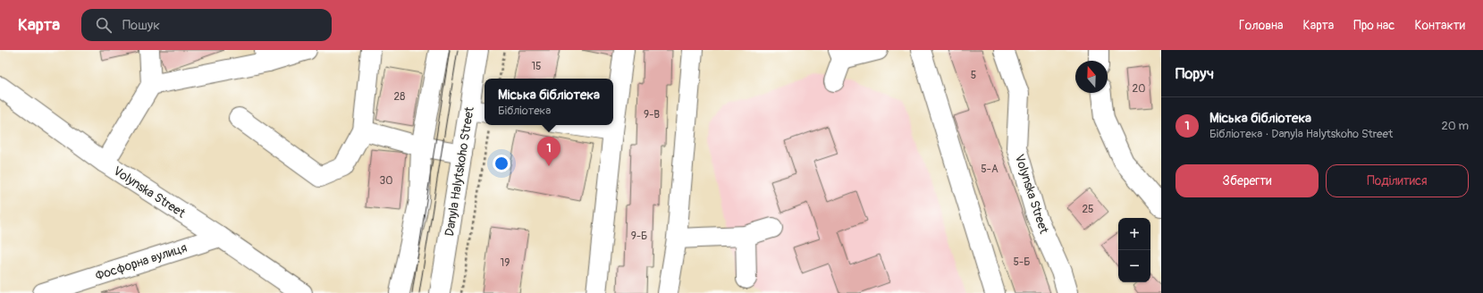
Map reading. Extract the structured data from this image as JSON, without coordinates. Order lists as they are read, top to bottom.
{
  "streets": {
    "street": ["Danyla Halytskoho Street", "Volynska Street", "Фосфорна вулиця"]
  },
  "crossings": [
    ["Volynska Street", "Фосфорна вулиця"]
  ],
  "house_numbers": [
    "15",
    "5",
    "20",
    "28",
    "9-В",
    "5-А",
    "30",
    "25",
    "9-Б",
    "5-Б",
    "19"
  ],
  "north": "top",
  "page": {
    "header": "Карта",
    "search": "Пошук",
    "nav": [
      "Головна",
      "Карта",
      "Про нас",
      "Контакти"
    ],
    "heading": "Поруч",
    "popup": ["Міська бібліотека", "Бібліотека"],
    "list": [
      {
        "mark": "1",
        "name": "Міська бібліотека",
        "note": "Бібліотека · Danyla Halytskoho Street",
        "value": "20 m"
      }
    ],
    "pins": "1",
    "buttons": ["Зберегти", "Поділитися"],
    "map_buttons": ["+", "−"]
  }
}
